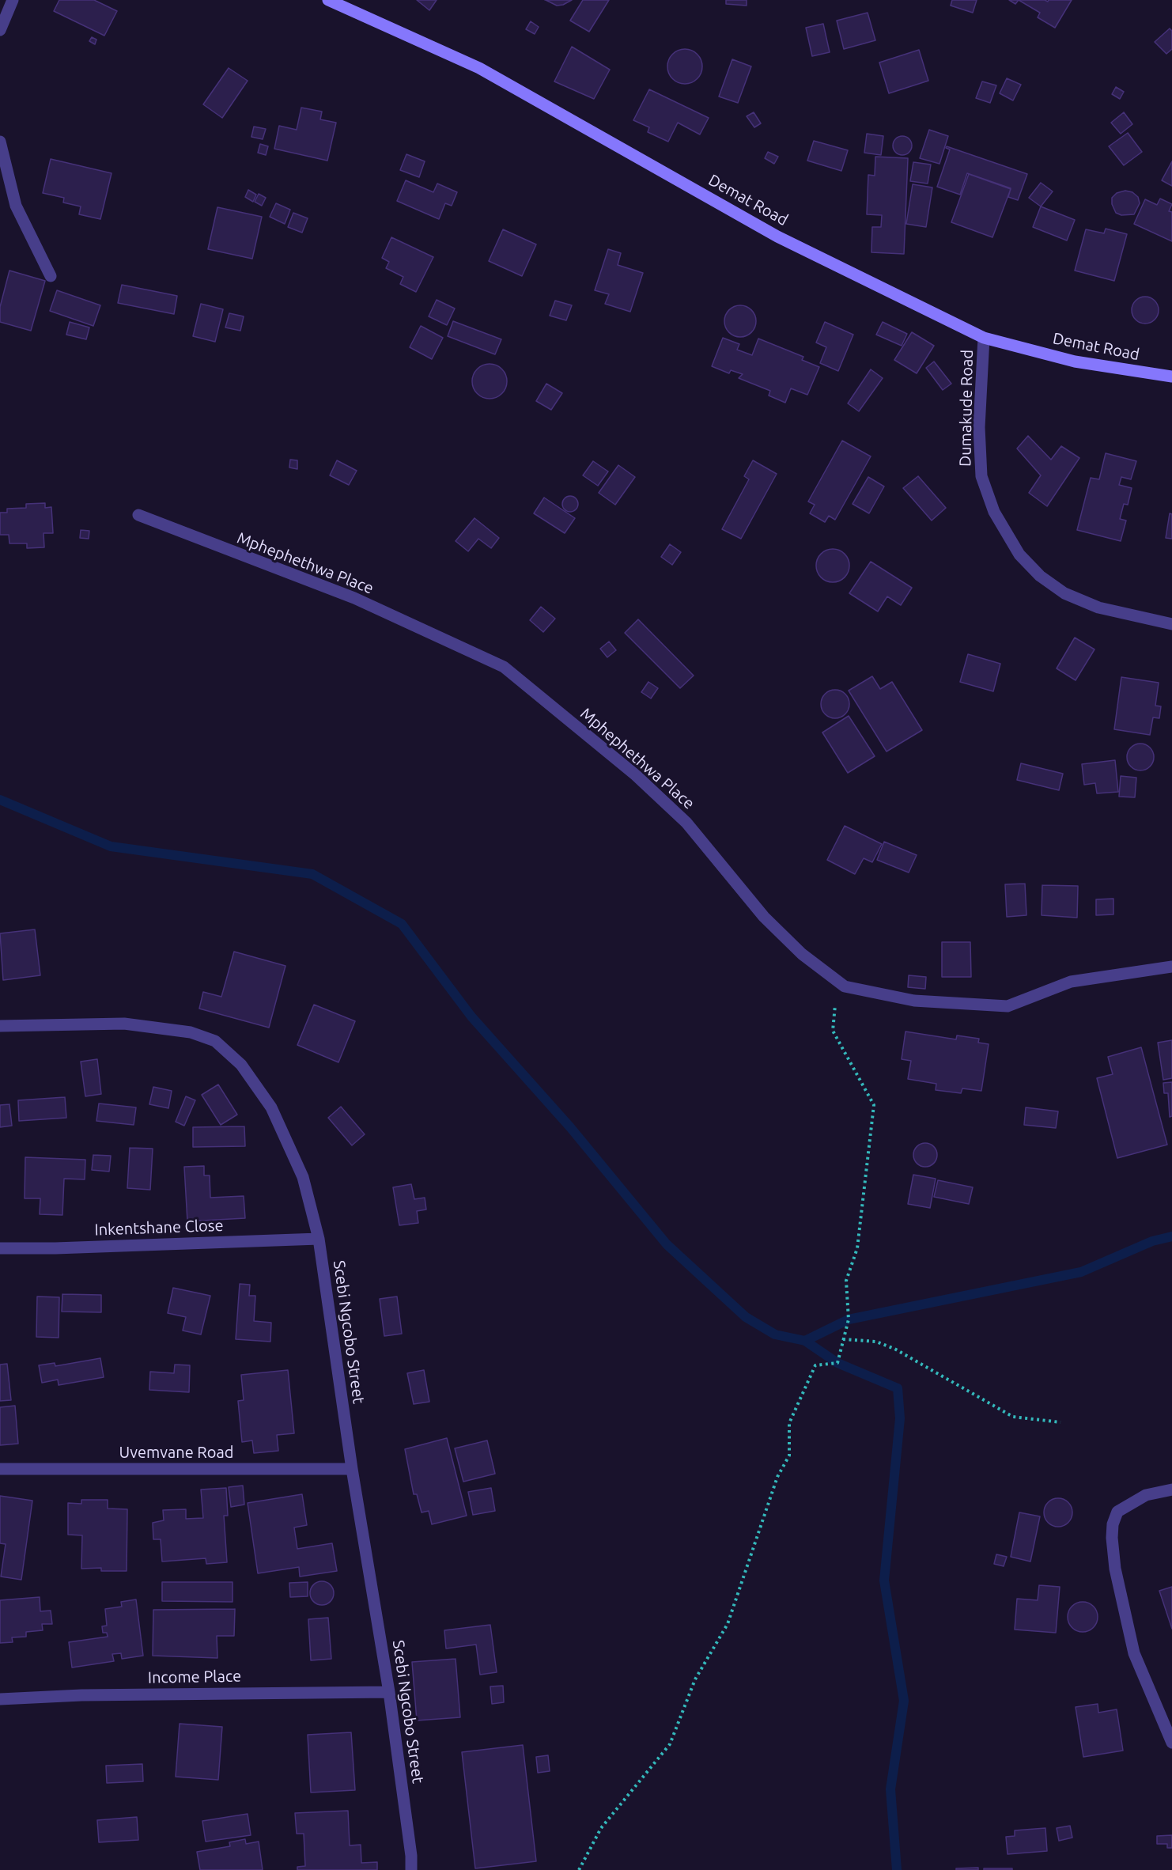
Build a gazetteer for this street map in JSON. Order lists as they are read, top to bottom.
{
  "streets": {
    "street": [
      "Demat Road",
      "Dumakude Road",
      "Mphephethwa Place",
      "Inkentshane Close",
      "Scebi Ngcobo Street",
      "Uvemvane Road",
      "Income Place"
    ]
  },
  "crossings": [
    ["Demat Road", "Dumakude Road"],
    ["Inkentshane Close", "Scebi Ngcobo Street"],
    ["Scebi Ngcobo Street", "Uvemvane Road"],
    ["Scebi Ngcobo Street", "Income Place"]
  ]
}
